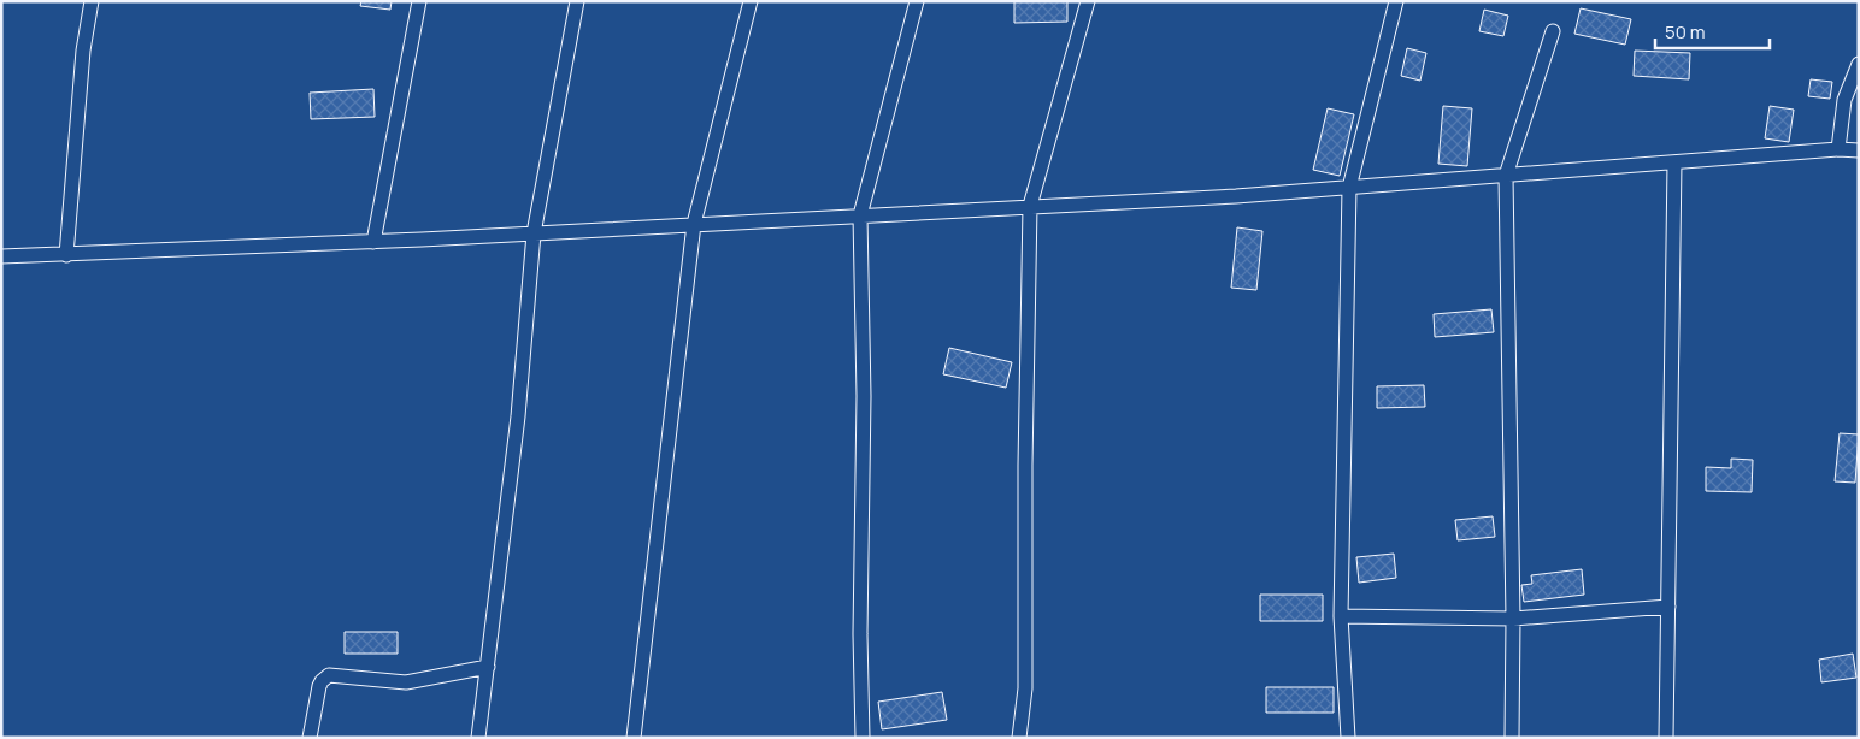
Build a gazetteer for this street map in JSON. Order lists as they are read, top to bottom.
{
  "scale_bar": "50 m"
}
